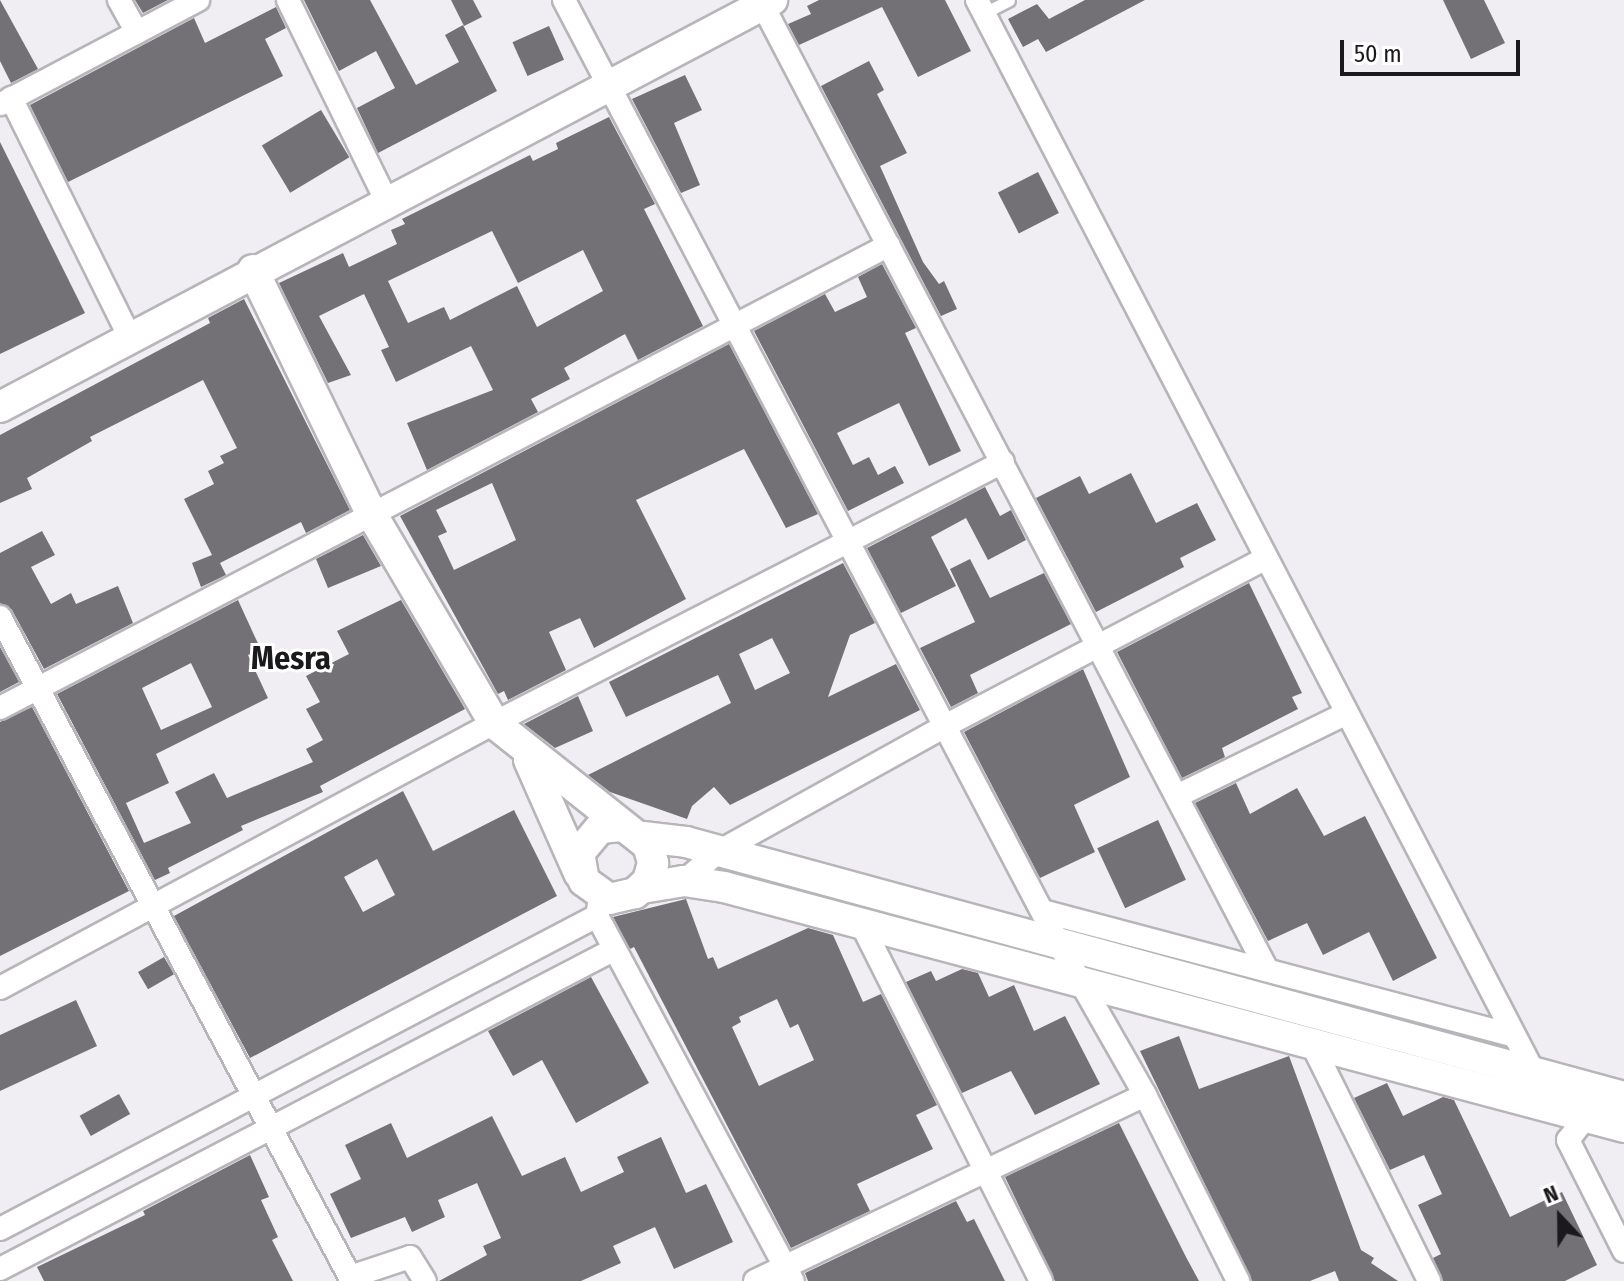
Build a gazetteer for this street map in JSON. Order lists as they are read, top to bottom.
{
  "districts": ["Mesra"],
  "scale_bar": "50 m",
  "north": "top"
}
